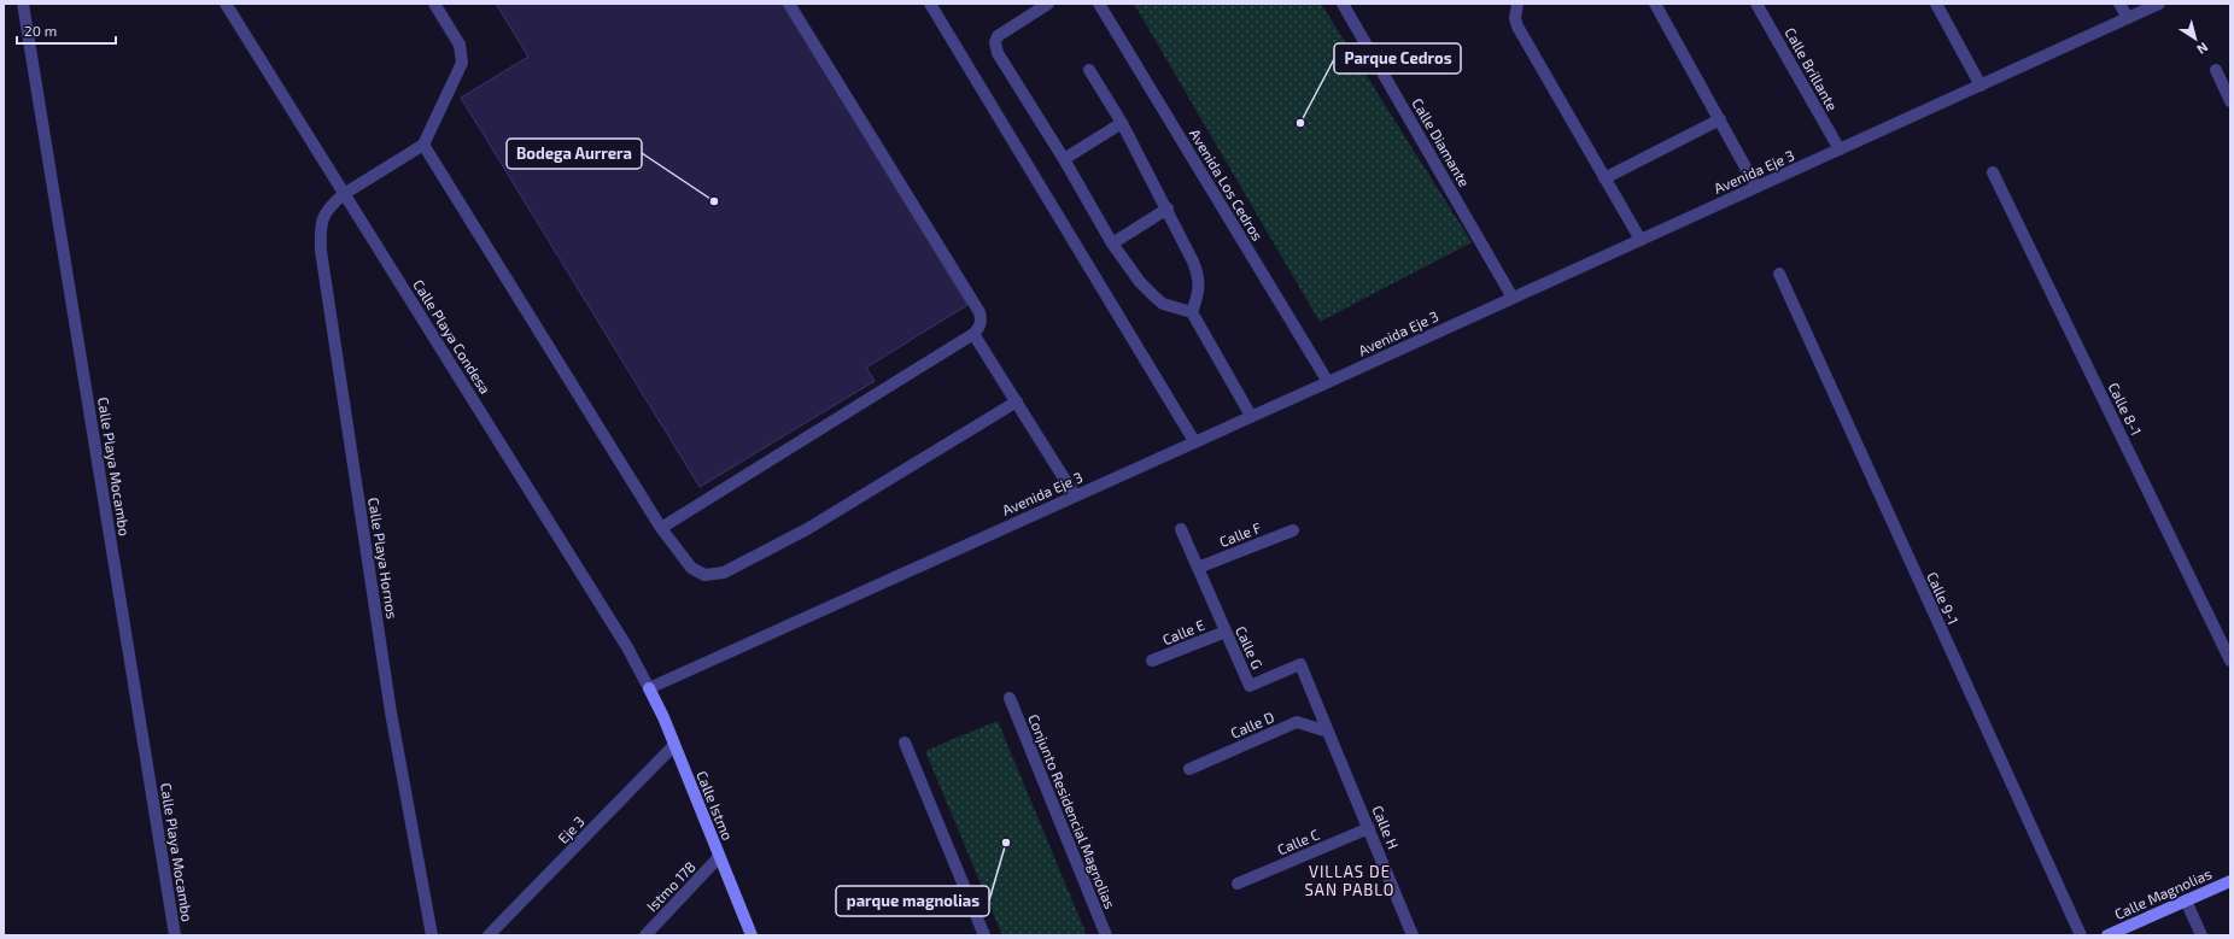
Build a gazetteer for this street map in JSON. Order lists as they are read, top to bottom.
{
  "streets": {
    "main road": ["Calle Istmo", "Calle Magnolias"],
    "street": [
      "Calle Brillante",
      "Calle Diamante",
      "Avenida Eje 3",
      "Avenida Los Cedros",
      "Calle Playa Condesa",
      "Calle 8-1",
      "Calle Playa Mocambo",
      "Calle F",
      "Calle Playa Hornos",
      "Calle 9-1",
      "Calle E",
      "Calle G",
      "Calle D",
      "Conjunto Residencial Magnolias",
      "Calle H",
      "Eje 3",
      "Calle C",
      "Istmo 178"
    ]
  },
  "crossings": [
    ["Calle Brillante", "Avenida Eje 3"],
    ["Calle Diamante", "Avenida Eje 3"],
    ["Avenida Eje 3", "Avenida Los Cedros"],
    ["Avenida Eje 3", "Calle Playa Condesa"],
    ["Avenida Eje 3", "Calle Istmo"],
    ["Calle Playa Condesa", "Calle Playa Hornos"],
    ["Calle Playa Condesa", "Calle Istmo"],
    ["Calle F", "Calle G"],
    ["Calle E", "Calle G"],
    ["Calle G", "Calle D"],
    ["Calle G", "Calle H"],
    ["Calle D", "Calle H"],
    ["Calle Istmo", "Eje 3"],
    ["Calle Istmo", "Istmo 178"],
    ["Calle H", "Calle C"]
  ],
  "districts": ["VILLAS DE SAN PABLO"],
  "places": ["Parque Cedros", "Bodega Aurrera", "parque magnolias"],
  "scale_bar": "20 m",
  "north": "bottom right"
}
